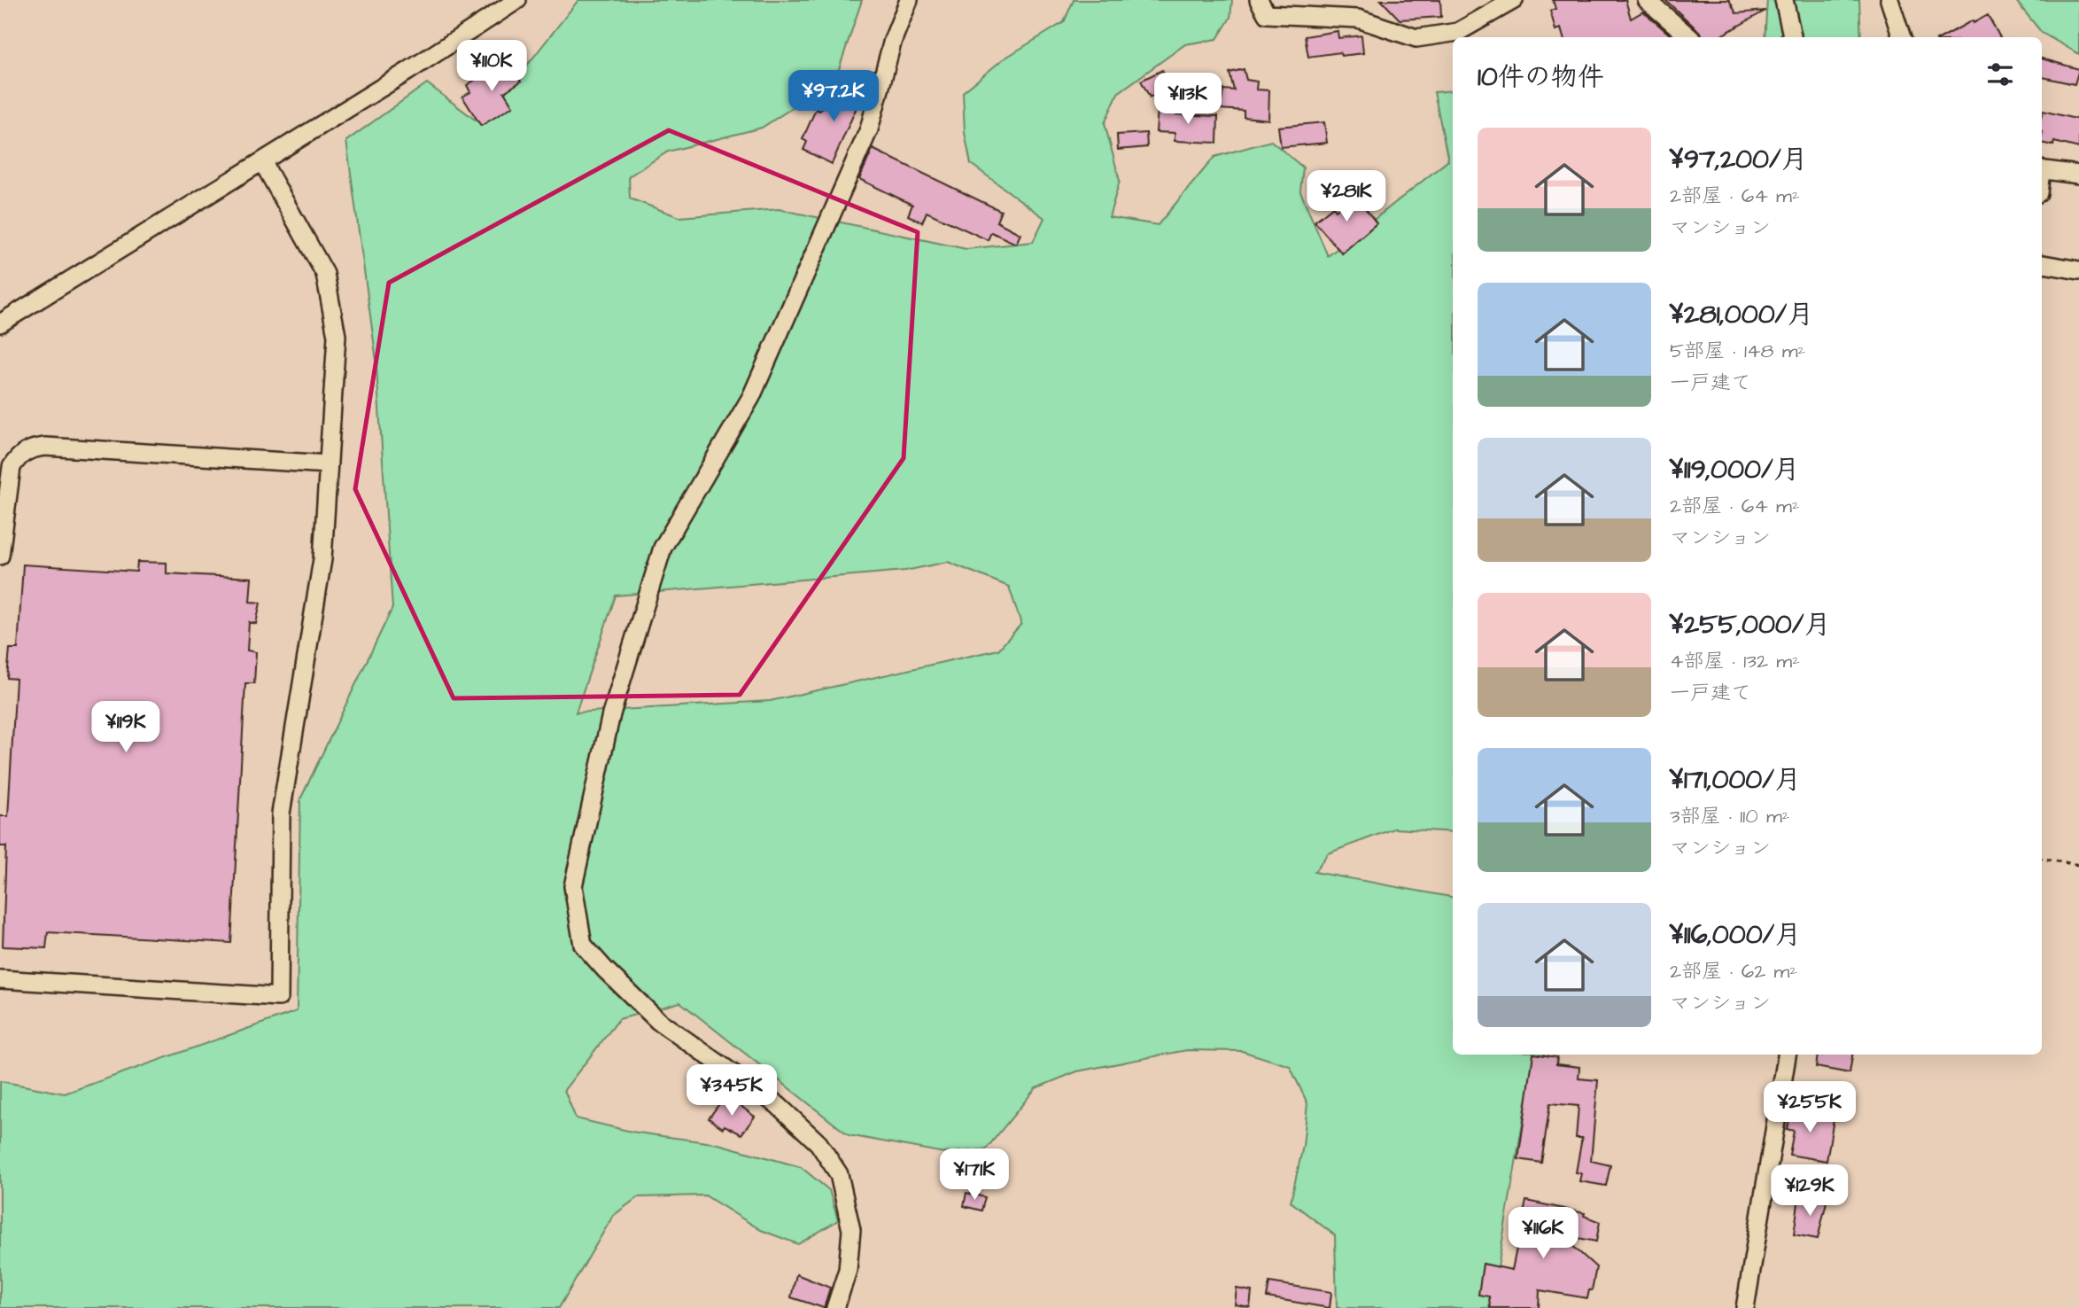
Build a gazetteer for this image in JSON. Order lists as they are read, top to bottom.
{
  "page": {
    "heading": "10件の物件",
    "price": [
      "¥110K",
      "¥97.2K",
      "¥113K",
      "¥281K",
      "¥119K",
      "¥345K",
      "¥255K",
      "¥171K",
      "¥129K",
      "¥116K"
    ],
    "list": [
      {
        "name": "¥97,200/月",
        "note": "2部屋 · 64 m² · マンション"
      },
      {
        "name": "¥281,000/月",
        "note": "5部屋 · 148 m² · 一戸建て"
      },
      {
        "name": "¥119,000/月",
        "note": "2部屋 · 64 m² · マンション"
      },
      {
        "name": "¥255,000/月",
        "note": "4部屋 · 132 m² · 一戸建て"
      },
      {
        "name": "¥171,000/月",
        "note": "3部屋 · 110 m² · マンション"
      },
      {
        "name": "¥116,000/月",
        "note": "2部屋 · 62 m² · マンション"
      }
    ]
  }
}
